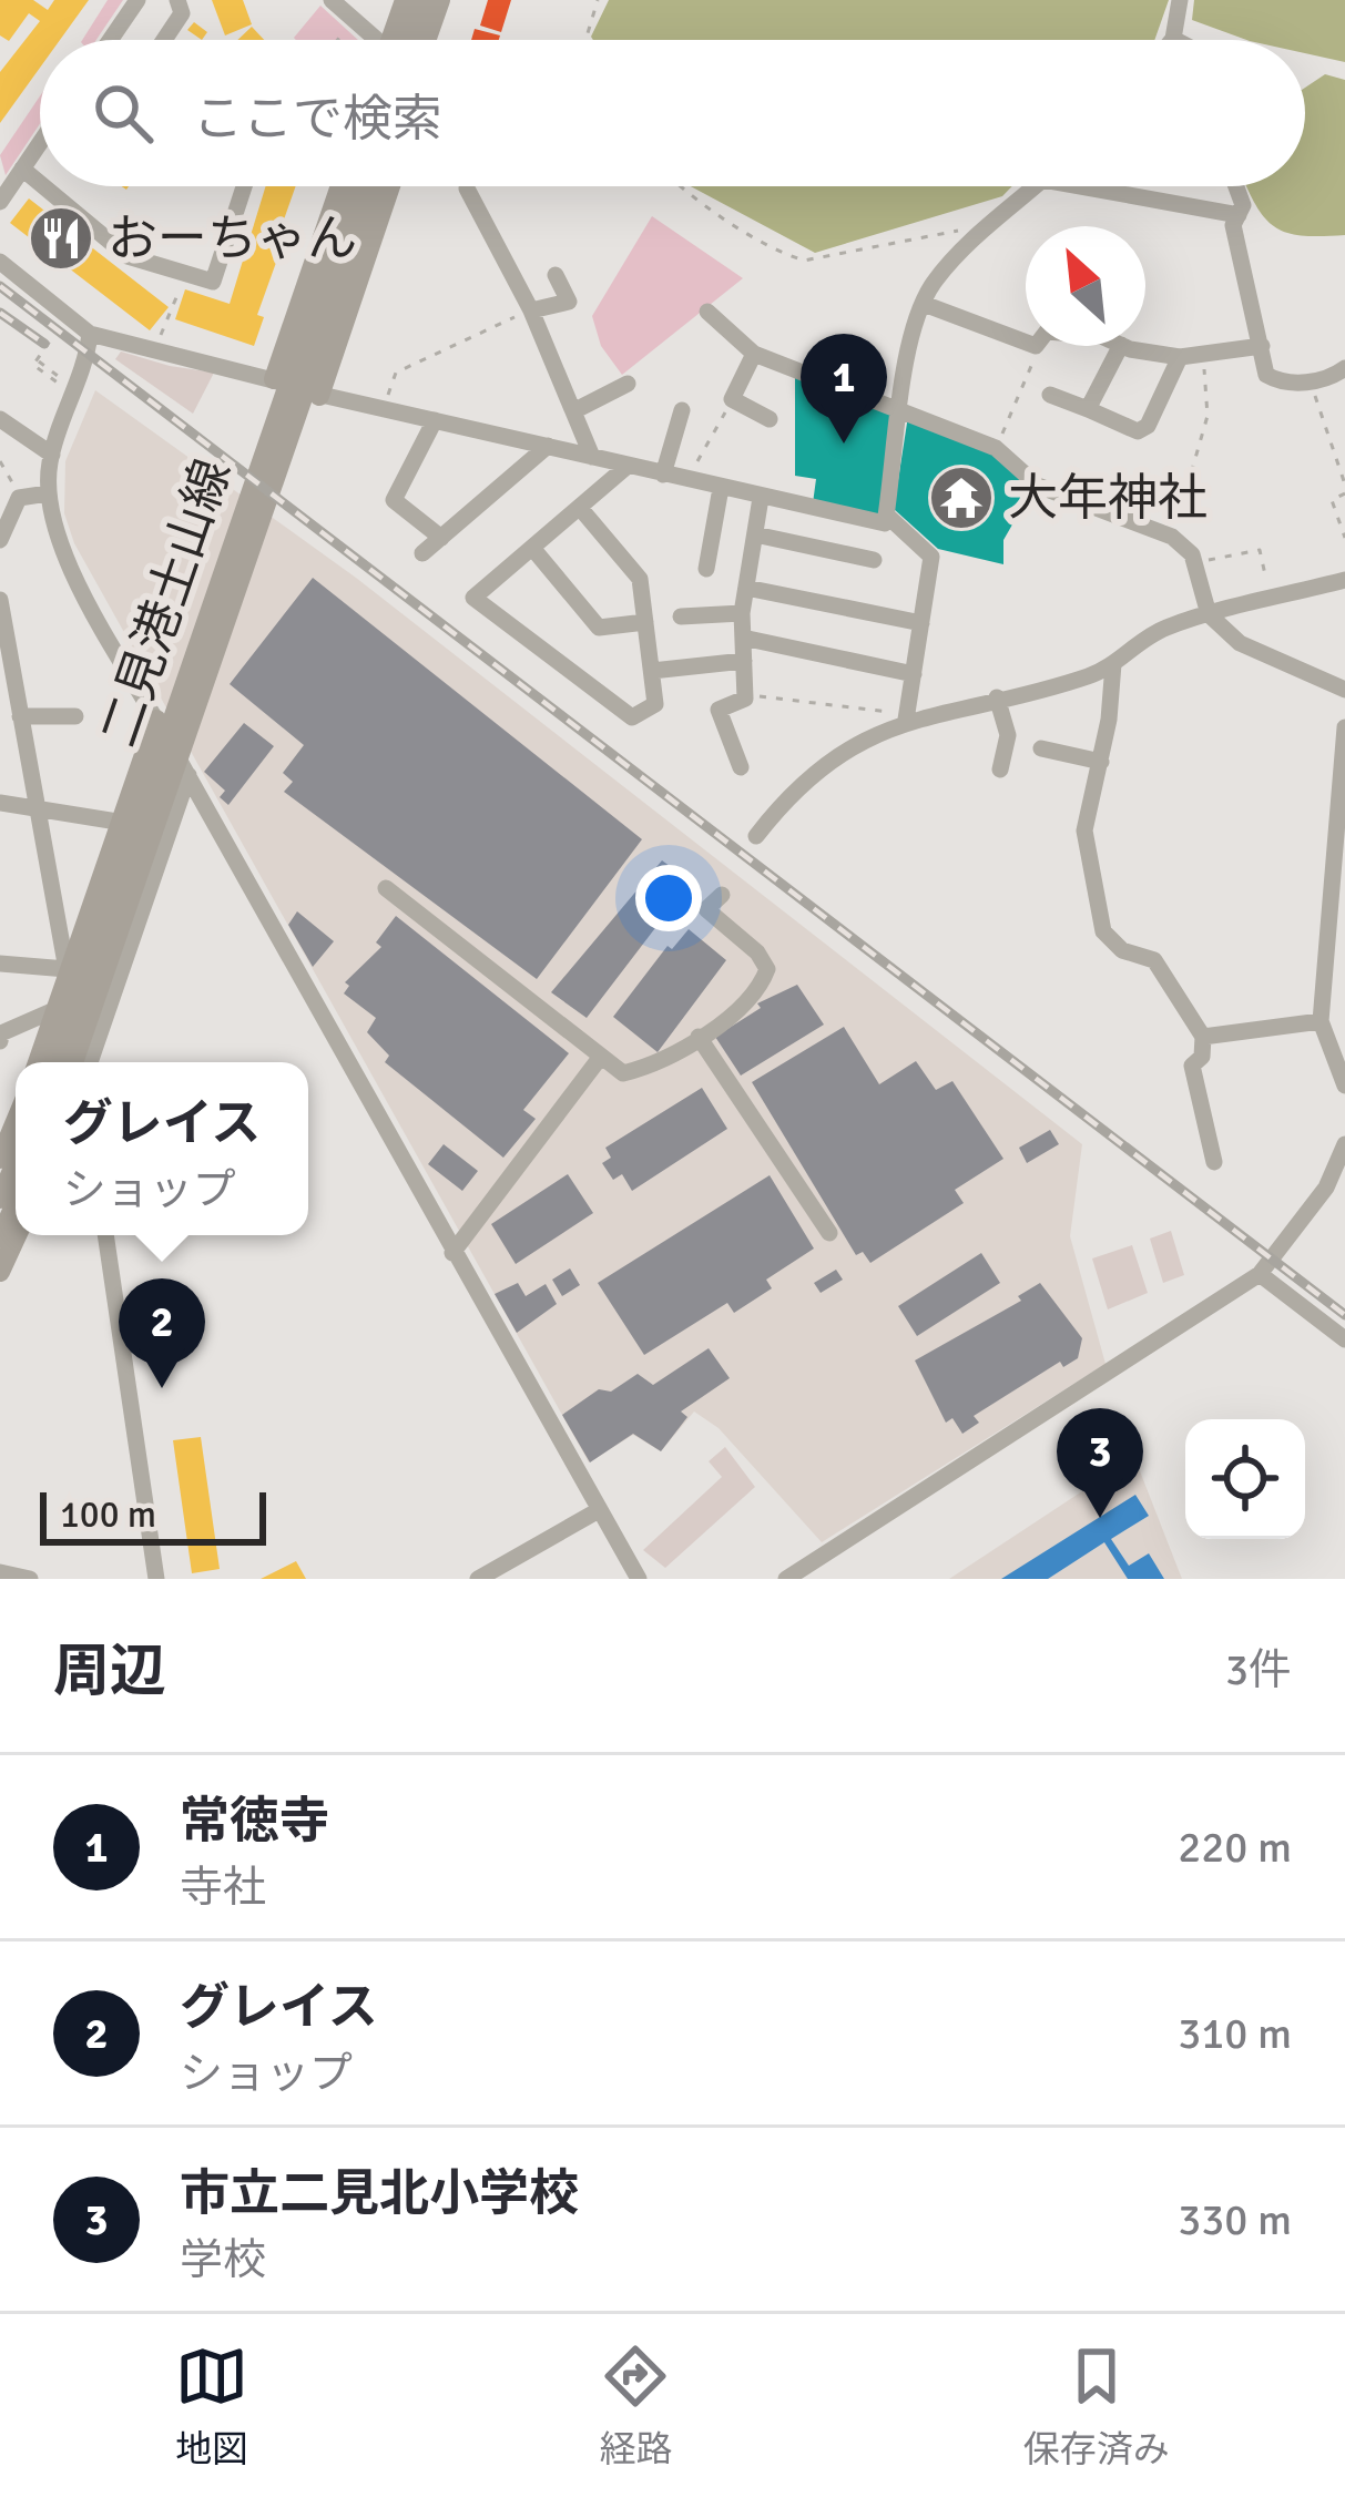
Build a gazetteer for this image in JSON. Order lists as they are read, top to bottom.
{
  "streets": {
    "main road": ["二見港土山線"]
  },
  "places": {
    "restaurant": ["おーちゃん"],
    "temple": ["大年神社"]
  },
  "scale_bar": "100 m",
  "north": "top left",
  "page": {
    "search": "ここで検索",
    "pins": ["1", "2", "3"],
    "popup": ["グレイス", "ショップ"],
    "scale": "100 m",
    "heading": ["周辺", "3件"],
    "list": [
      {
        "mark": "1",
        "name": "常徳寺",
        "note": "寺社",
        "value": "220 m"
      },
      {
        "mark": "2",
        "name": "グレイス",
        "note": "ショップ",
        "value": "310 m"
      },
      {
        "mark": "3",
        "name": "市立二見北小学校",
        "note": "学校",
        "value": "330 m"
      }
    ],
    "nav": ["地図", "経路", "保存済み"]
  }
}
